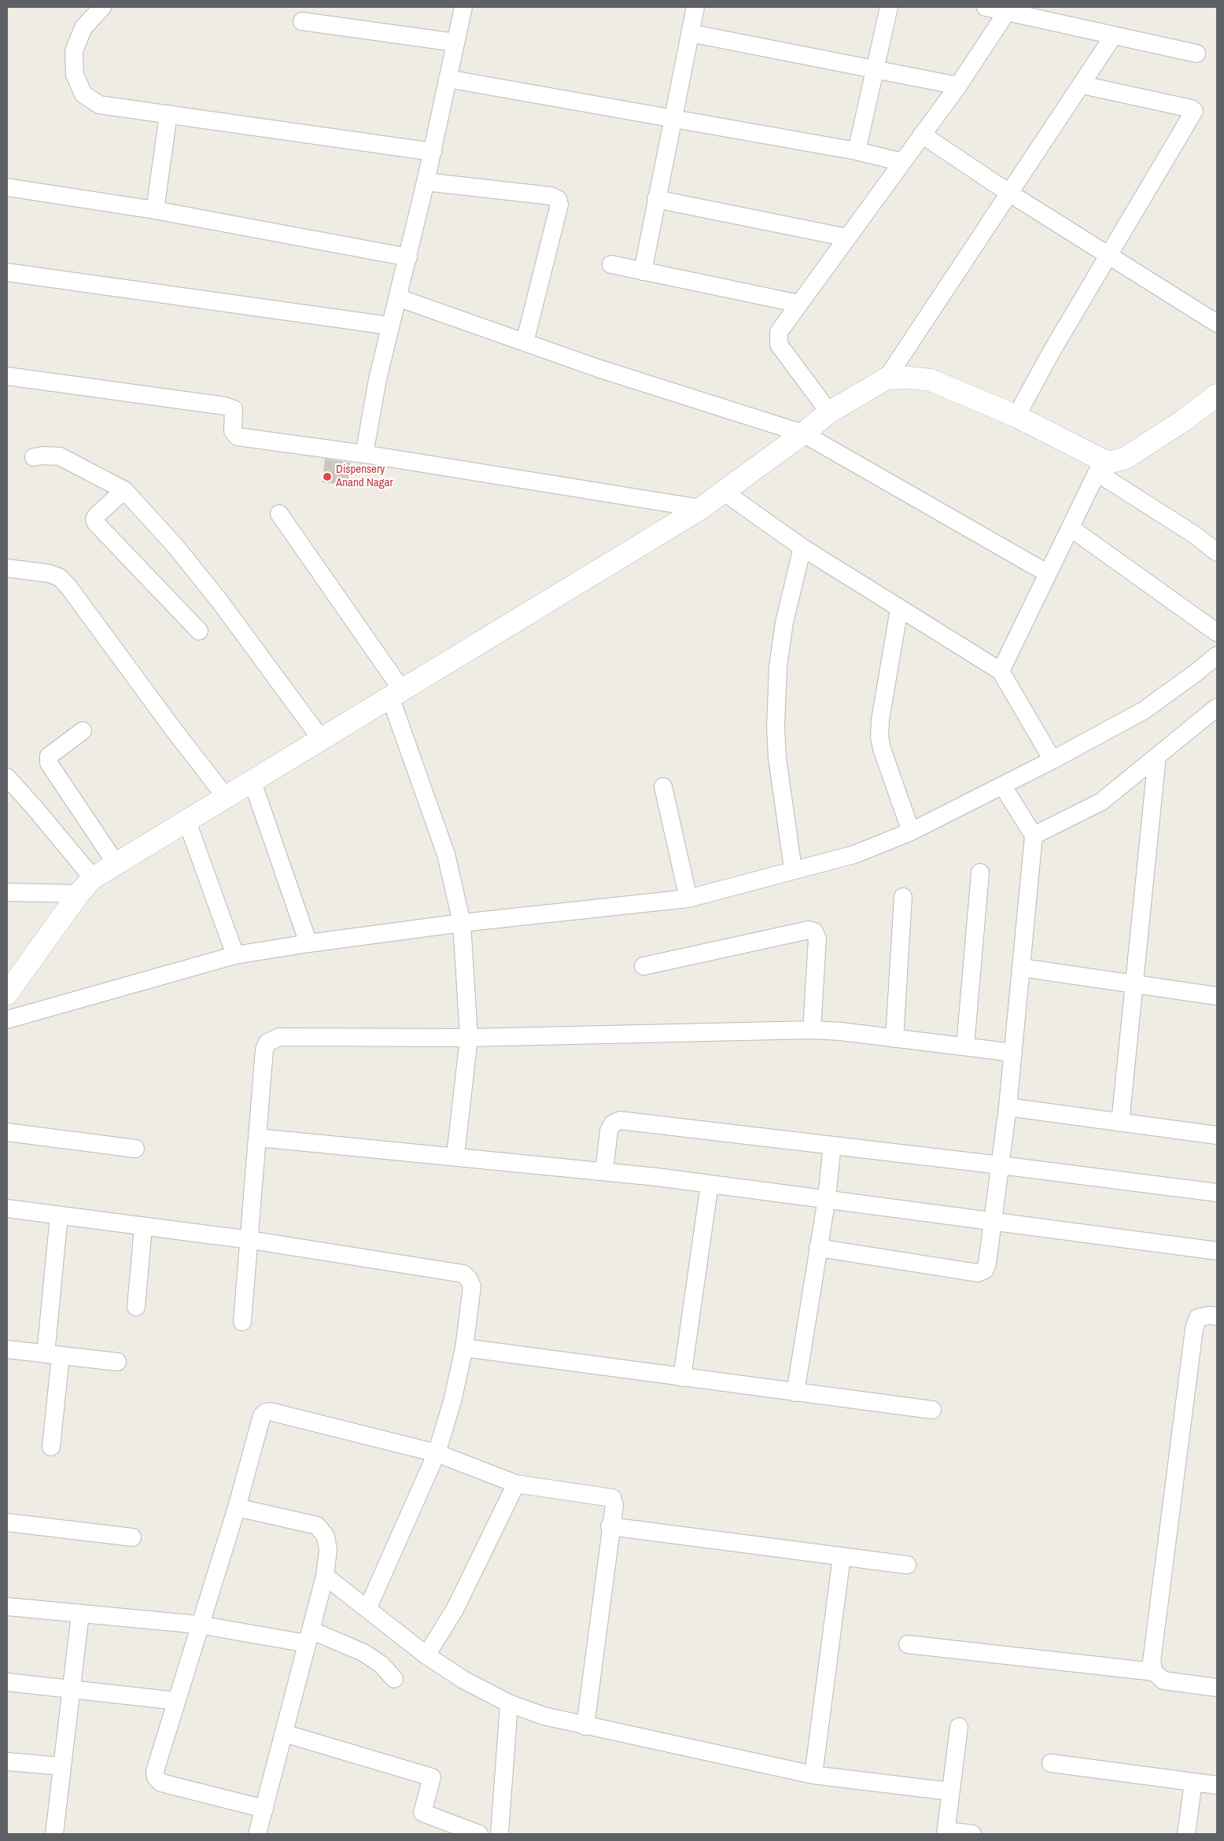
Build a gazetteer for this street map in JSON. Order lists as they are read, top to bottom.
{
  "places": ["Dispensery Anand Nagar"]
}
